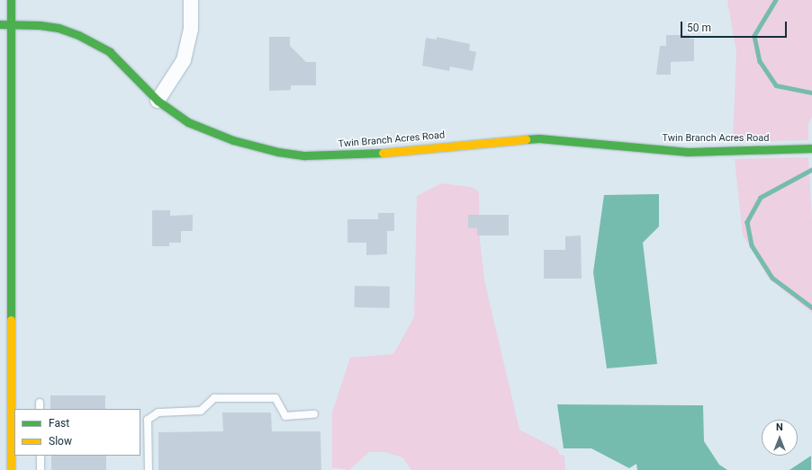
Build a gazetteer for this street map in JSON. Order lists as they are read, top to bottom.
{
  "streets": {
    "street": ["Twin Branch Acres Road"]
  },
  "legend": ["Fast", "Slow"],
  "scale_bar": "50 m",
  "north": "top"
}
